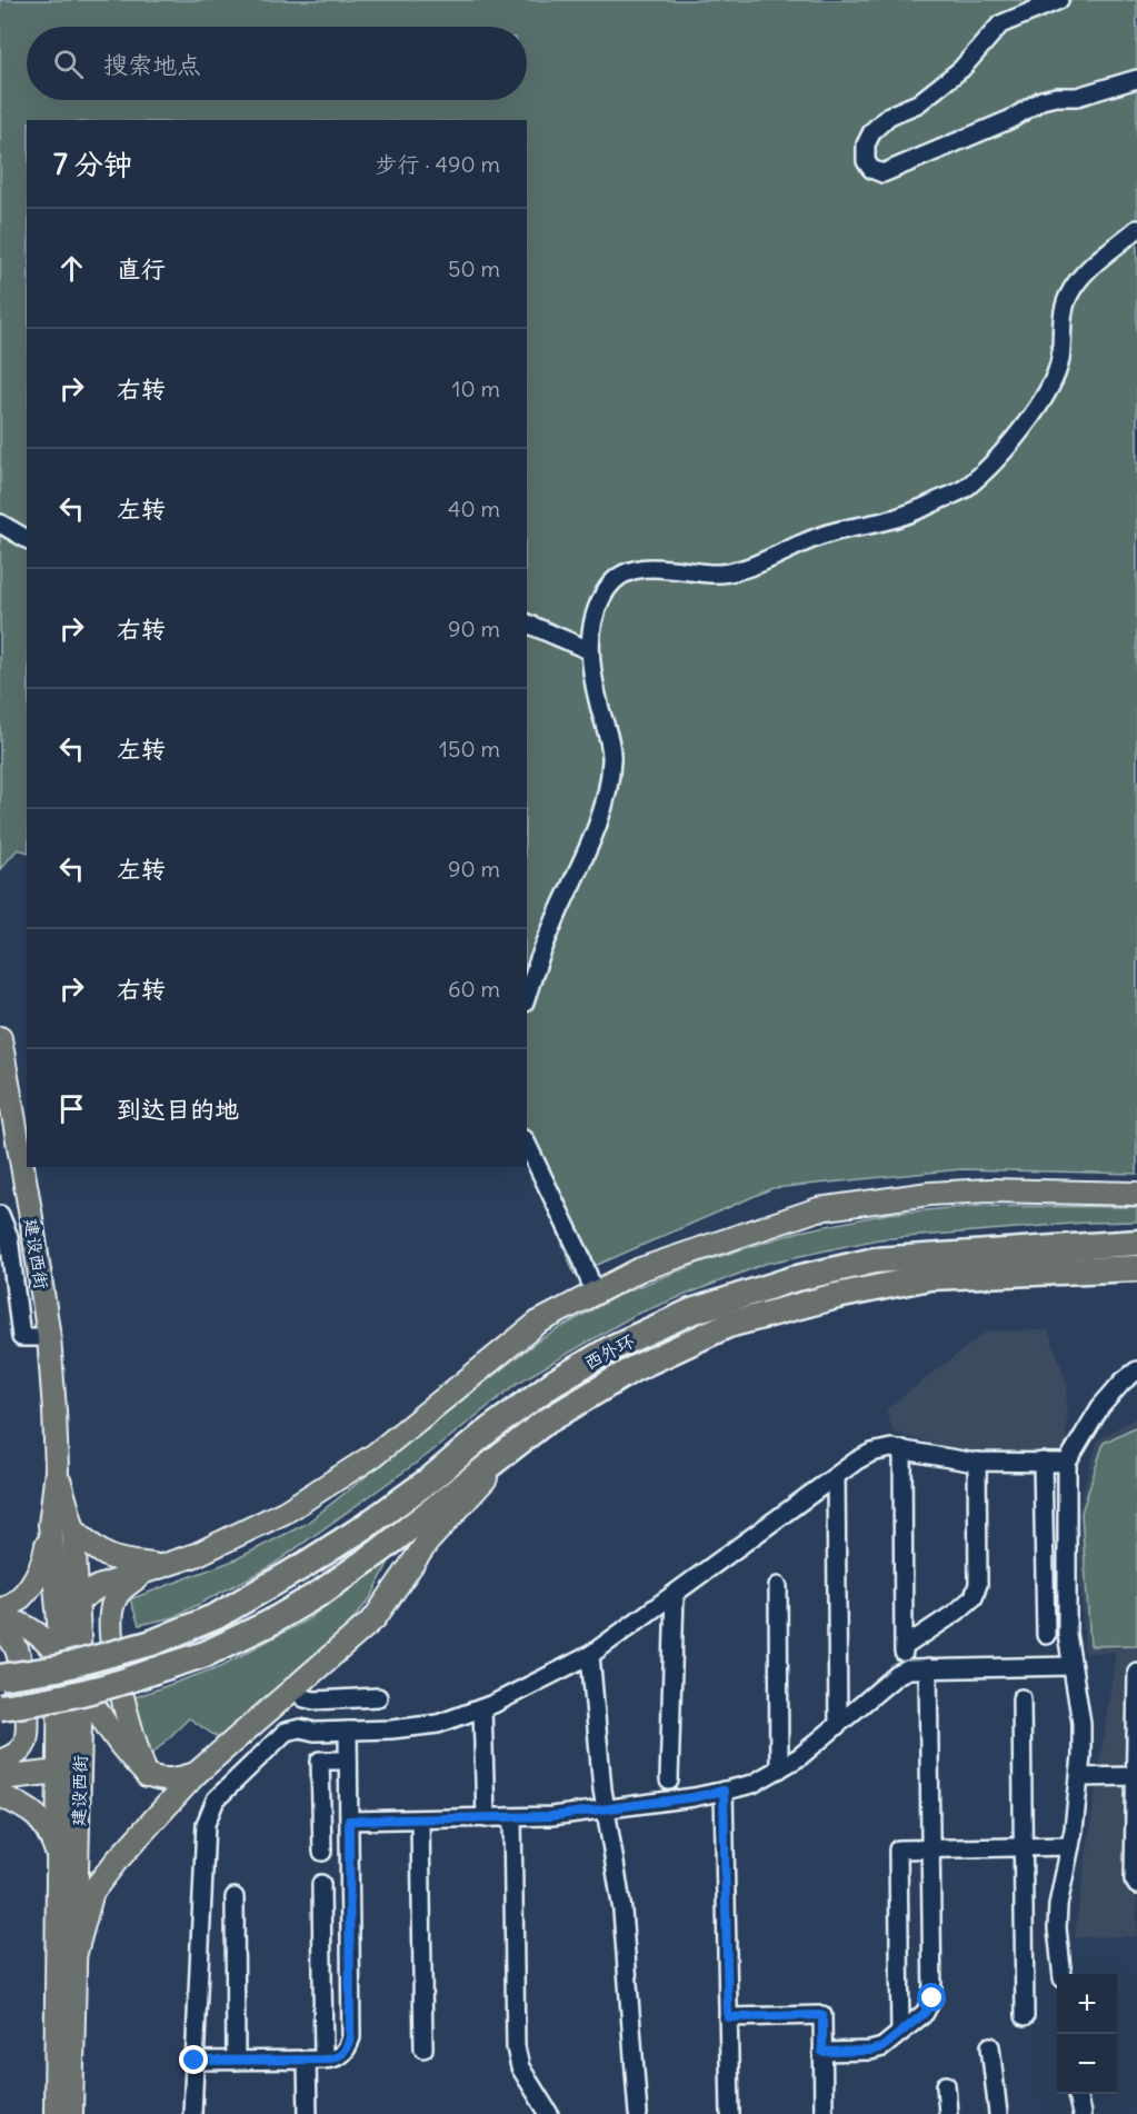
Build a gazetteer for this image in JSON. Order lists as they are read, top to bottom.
{
  "streets": {
    "highway": ["西外环"],
    "main road": ["建设西街"]
  },
  "page": {
    "search": "搜索地点",
    "heading": ["7 分钟", "步行 · 490 m"],
    "list": [
      ["直行", "50 m"],
      ["右转", "10 m"],
      ["左转", "40 m"],
      ["右转", "90 m"],
      ["左转", "150 m"],
      ["左转", "90 m"],
      ["右转", "60 m"],
      "到达目的地"
    ],
    "map_buttons": ["+", "−"]
  }
}
